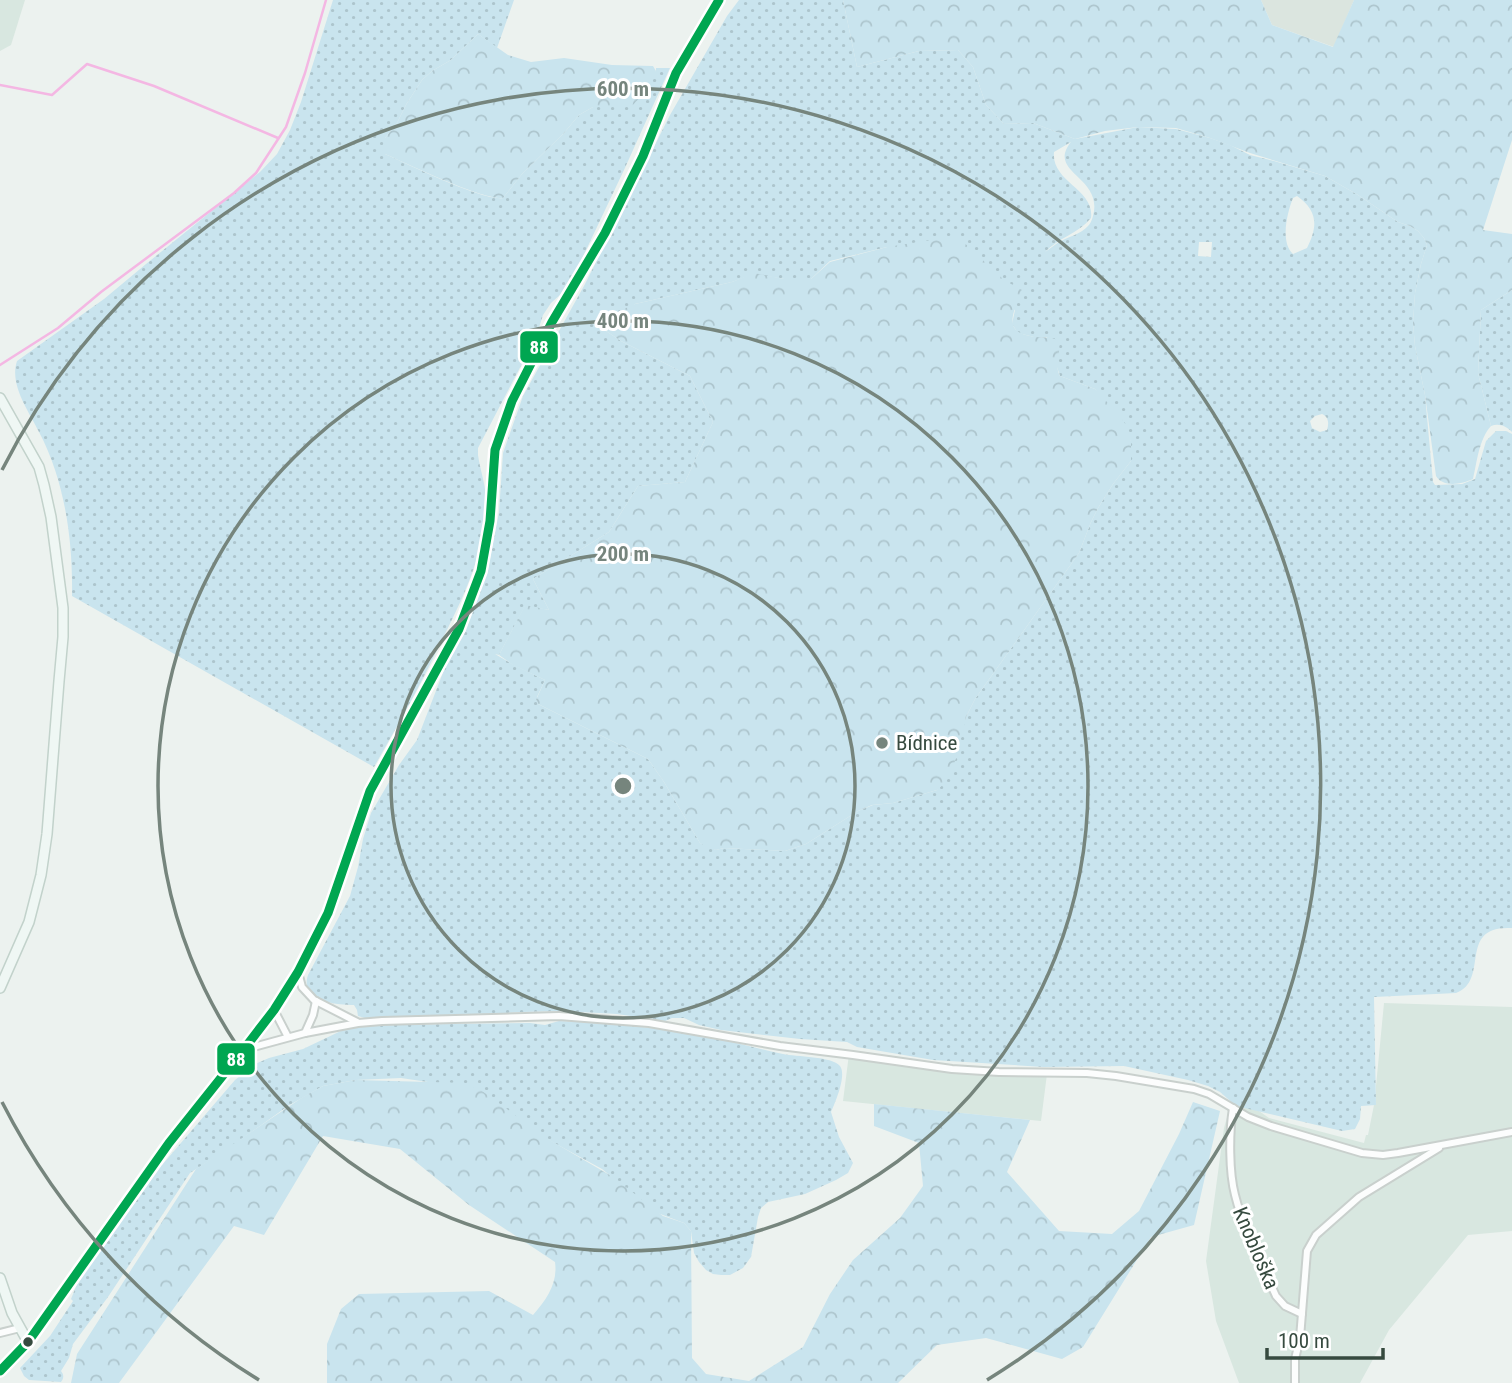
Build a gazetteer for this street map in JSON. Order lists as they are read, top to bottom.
{
  "streets": {
    "street": ["Knobloška"]
  },
  "places": ["Bídnice"],
  "lines": ["transit line 88"],
  "scale_bar": "100 m",
  "rings": ["600 m", "400 m", "200 m"]
}
